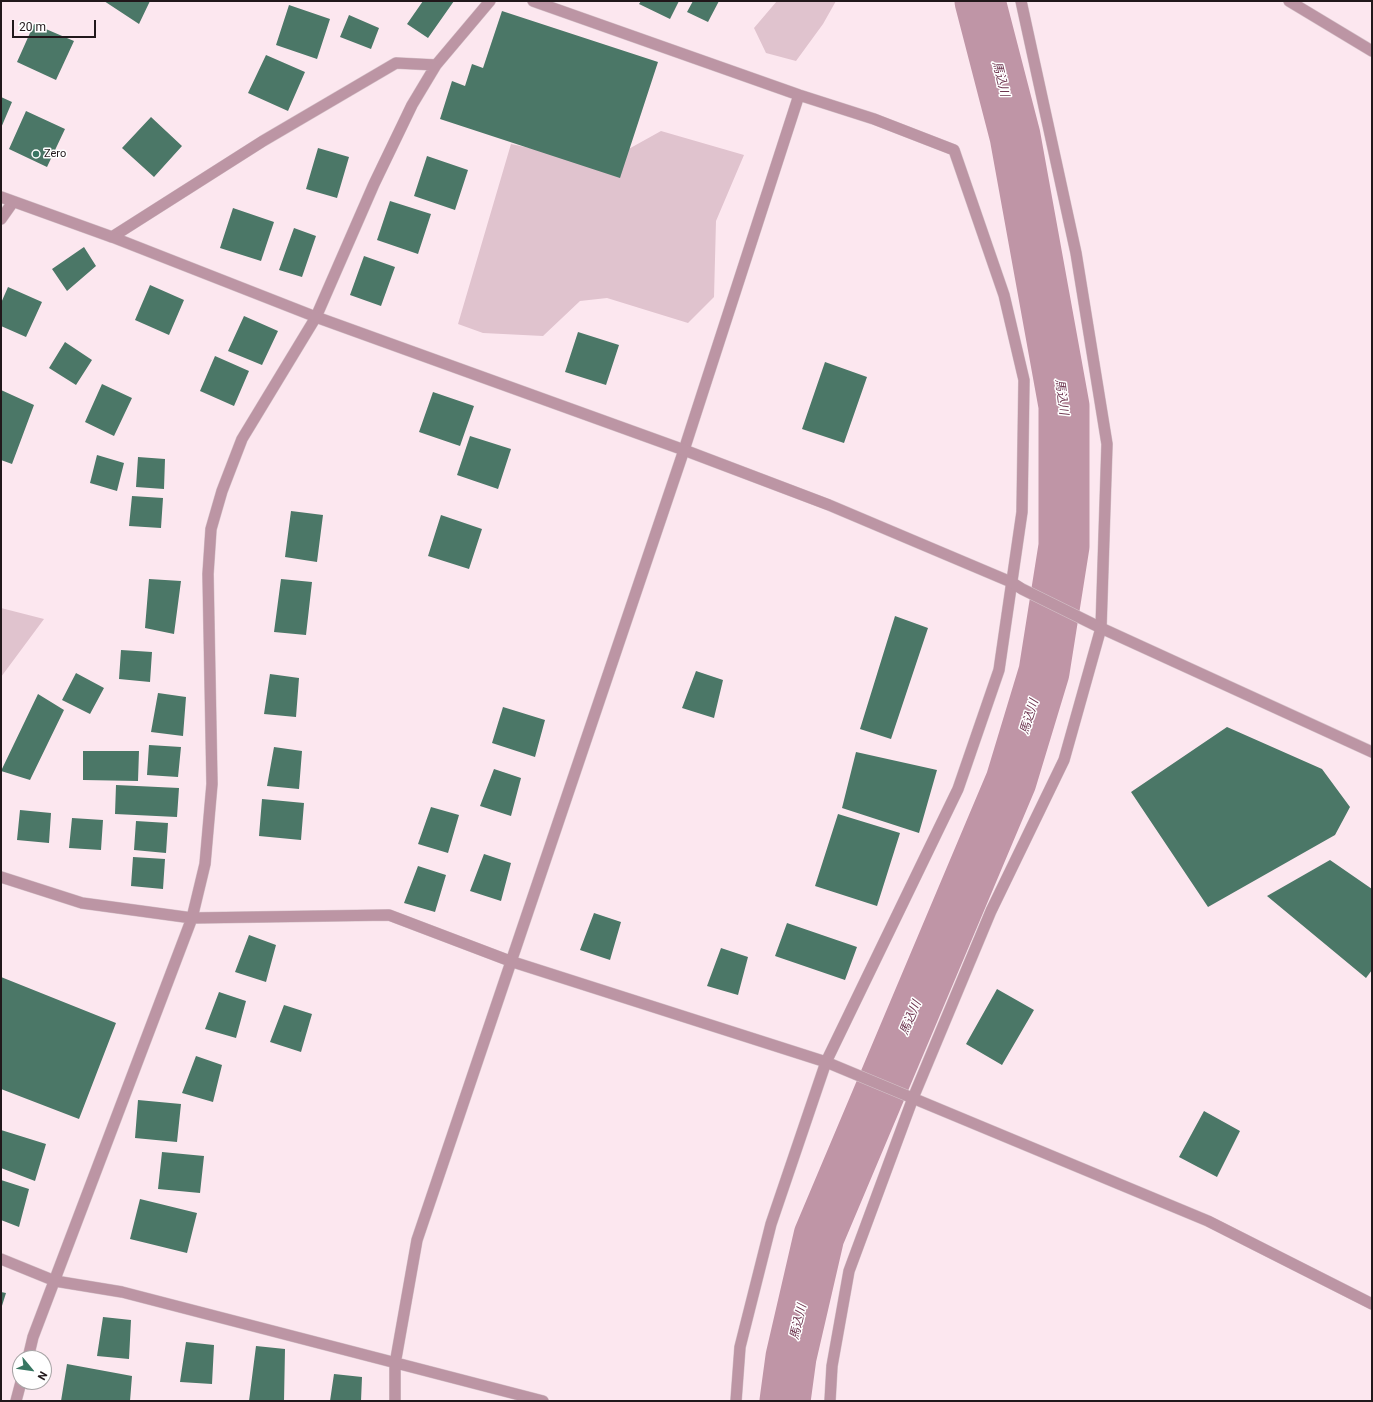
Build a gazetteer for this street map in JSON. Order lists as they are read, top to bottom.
{
  "water": ["馬込川"],
  "places": ["Zero"],
  "scale_bar": "20 m",
  "north": "bottom right"
}
